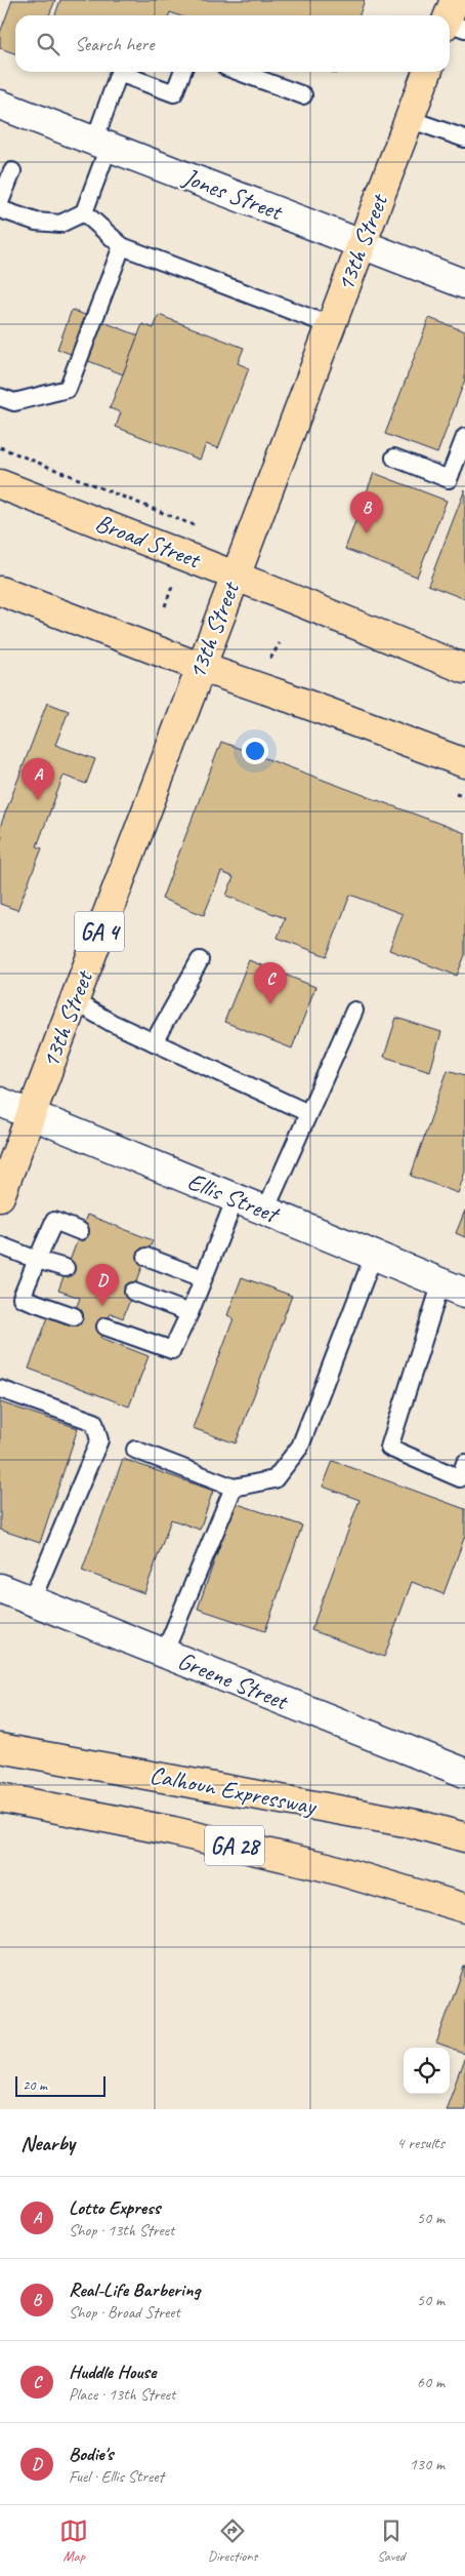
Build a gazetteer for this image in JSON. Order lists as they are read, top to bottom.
{
  "streets": {
    "main road": [
      "Jones Street",
      "13th Street",
      "Broad Street",
      "GA 4",
      "Ellis Street",
      "Greene Street",
      "Calhoun Expressway",
      "GA 28"
    ]
  },
  "crossings": [
    ["Jones Street", "13th Street"],
    ["13th Street", "Broad Street"],
    ["13th Street", "Ellis Street"]
  ],
  "scale_bar": "20 m",
  "page": {
    "search": "Search here",
    "pins": [
      "B",
      "A",
      "C",
      "D"
    ],
    "scale": "20 m",
    "heading": ["Nearby", "4 results"],
    "list": [
      {
        "mark": "A",
        "name": "Lotto Express",
        "note": "Shop · 13th Street",
        "value": "50 m"
      },
      {
        "mark": "B",
        "name": "Real-Life Barbering",
        "note": "Shop · Broad Street",
        "value": "50 m"
      },
      {
        "mark": "C",
        "name": "Huddle House",
        "note": "Place · 13th Street",
        "value": "60 m"
      },
      {
        "mark": "D",
        "name": "Bodie's",
        "note": "Fuel · Ellis Street",
        "value": "130 m"
      }
    ],
    "nav": ["Map", "Directions", "Saved"]
  }
}
